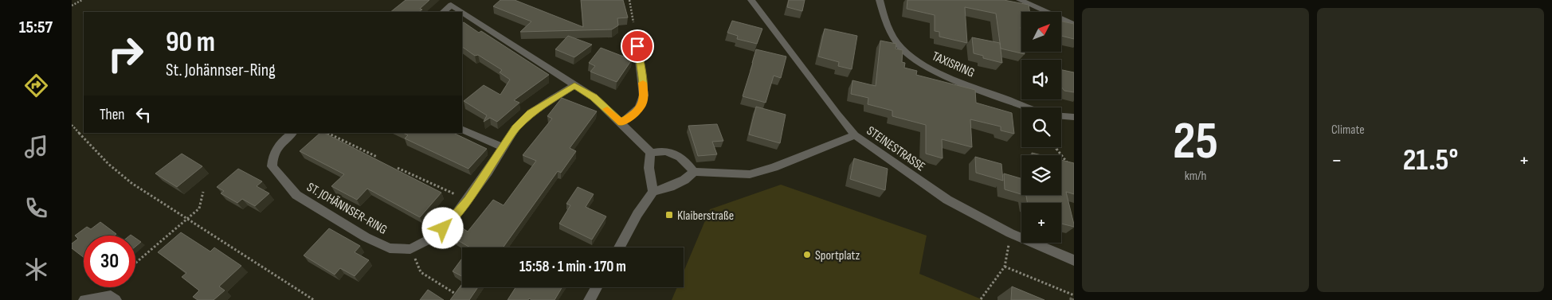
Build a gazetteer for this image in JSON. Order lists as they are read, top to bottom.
{
  "streets": {
    "street": ["TAXISRING", "STEINESTRASSE", "ST. JOHÄNNSER-RING"]
  },
  "places": {
    "transit": ["Klaiberstraße"],
    "other": ["Sportplatz"]
  },
  "north": "top right",
  "page": {
    "tabs": "15:57",
    "tile": [
      ["25", "km/h"],
      "Climate"
    ],
    "map_buttons": "+",
    "turn": ["90 m", "St. Johännser-Ring"],
    "then": "Then",
    "heat": ["−", "21.5°", "+"],
    "limit": "30",
    "trip": "15:58 · 1 min · 170 m"
  }
}
